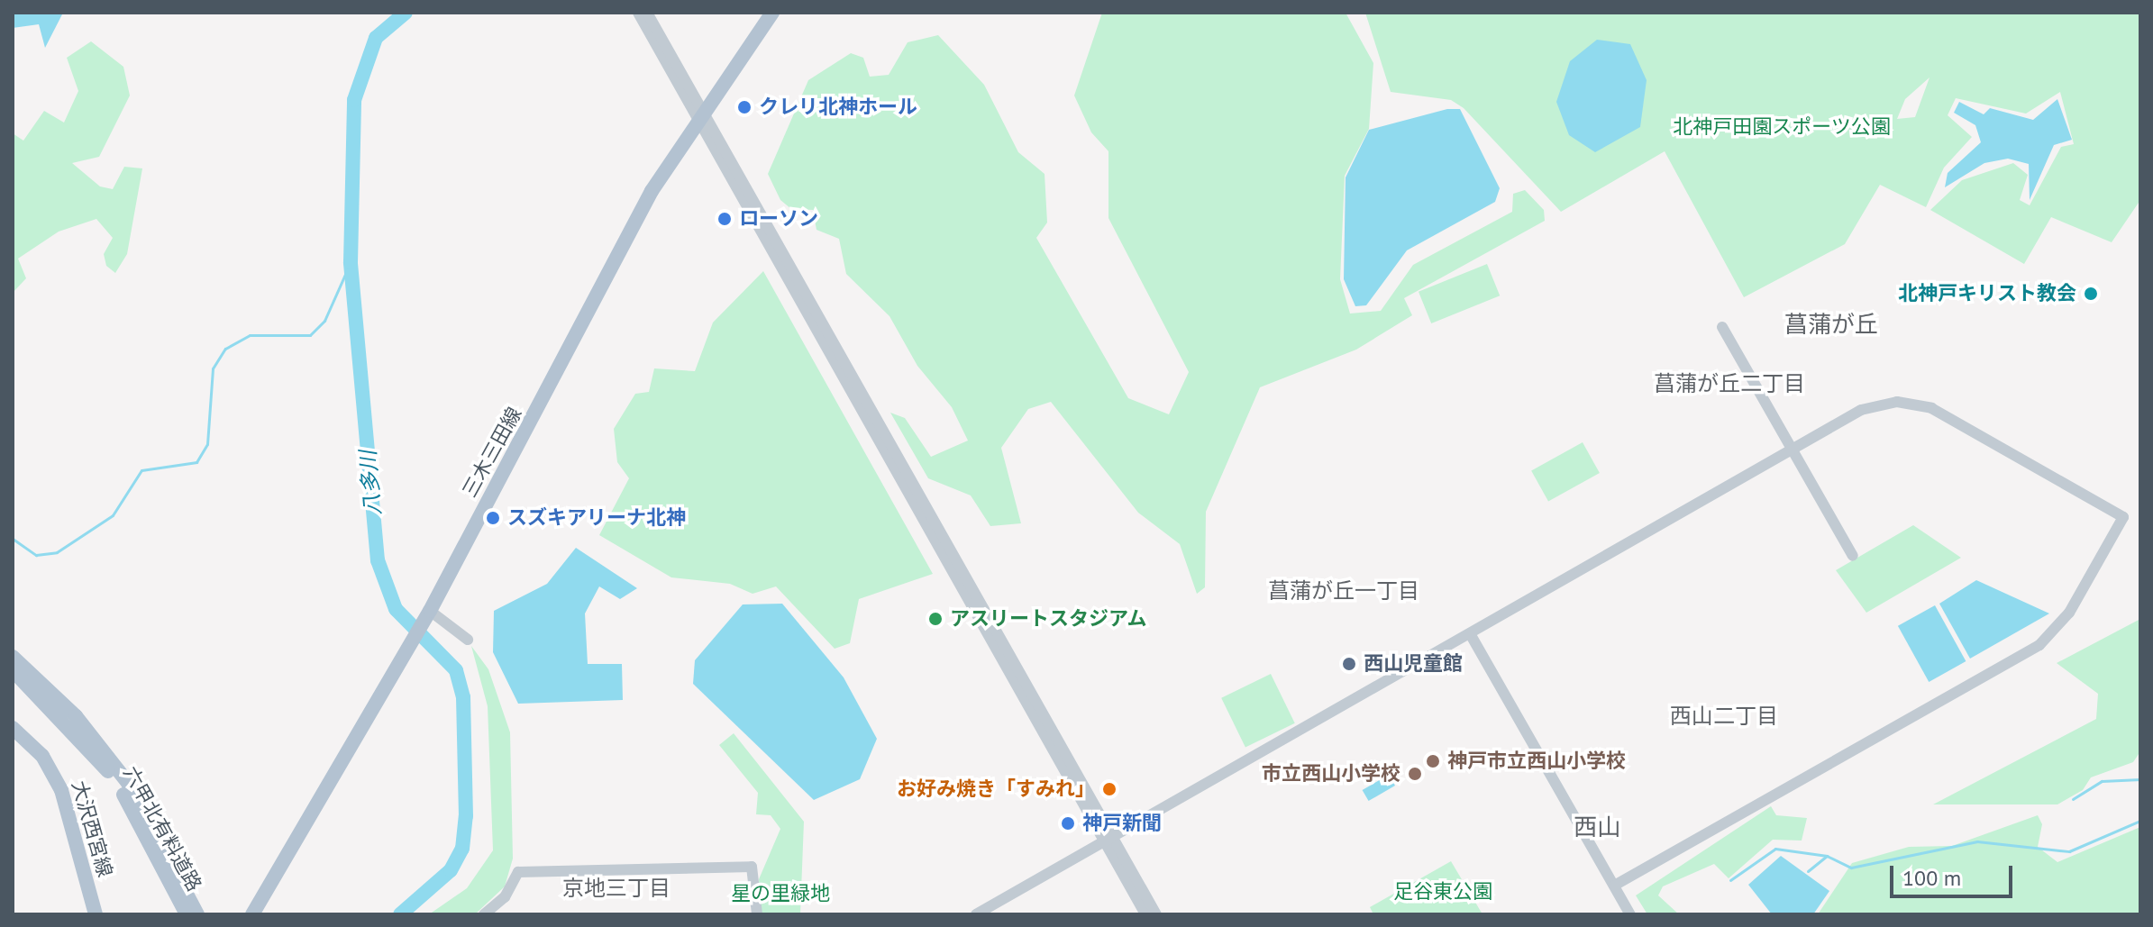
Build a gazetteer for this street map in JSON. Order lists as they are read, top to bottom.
{
  "streets": {
    "main road": ["三木三田線", "大沢西宮線", "六甲北有料道路"]
  },
  "districts": [
    "菖蒲が丘",
    "菖蒲が丘二丁目",
    "菖蒲が丘一丁目",
    "西山二丁目",
    "西山",
    "京地三丁目"
  ],
  "water": ["八多川"],
  "parks": ["北神戸田園スポーツ公園", "足谷東公園", "星の里緑地"],
  "places": [
    "クレリ北神ホール",
    "ローソン",
    "北神戸キリスト教会",
    "スズキアリーナ北神",
    "アスリートスタジアム",
    "西山児童館",
    "神戸市立西山小学校",
    "市立西山小学校",
    "お好み焼き「すみれ」",
    "神戸新聞"
  ],
  "scale_bar": "100 m"
}
